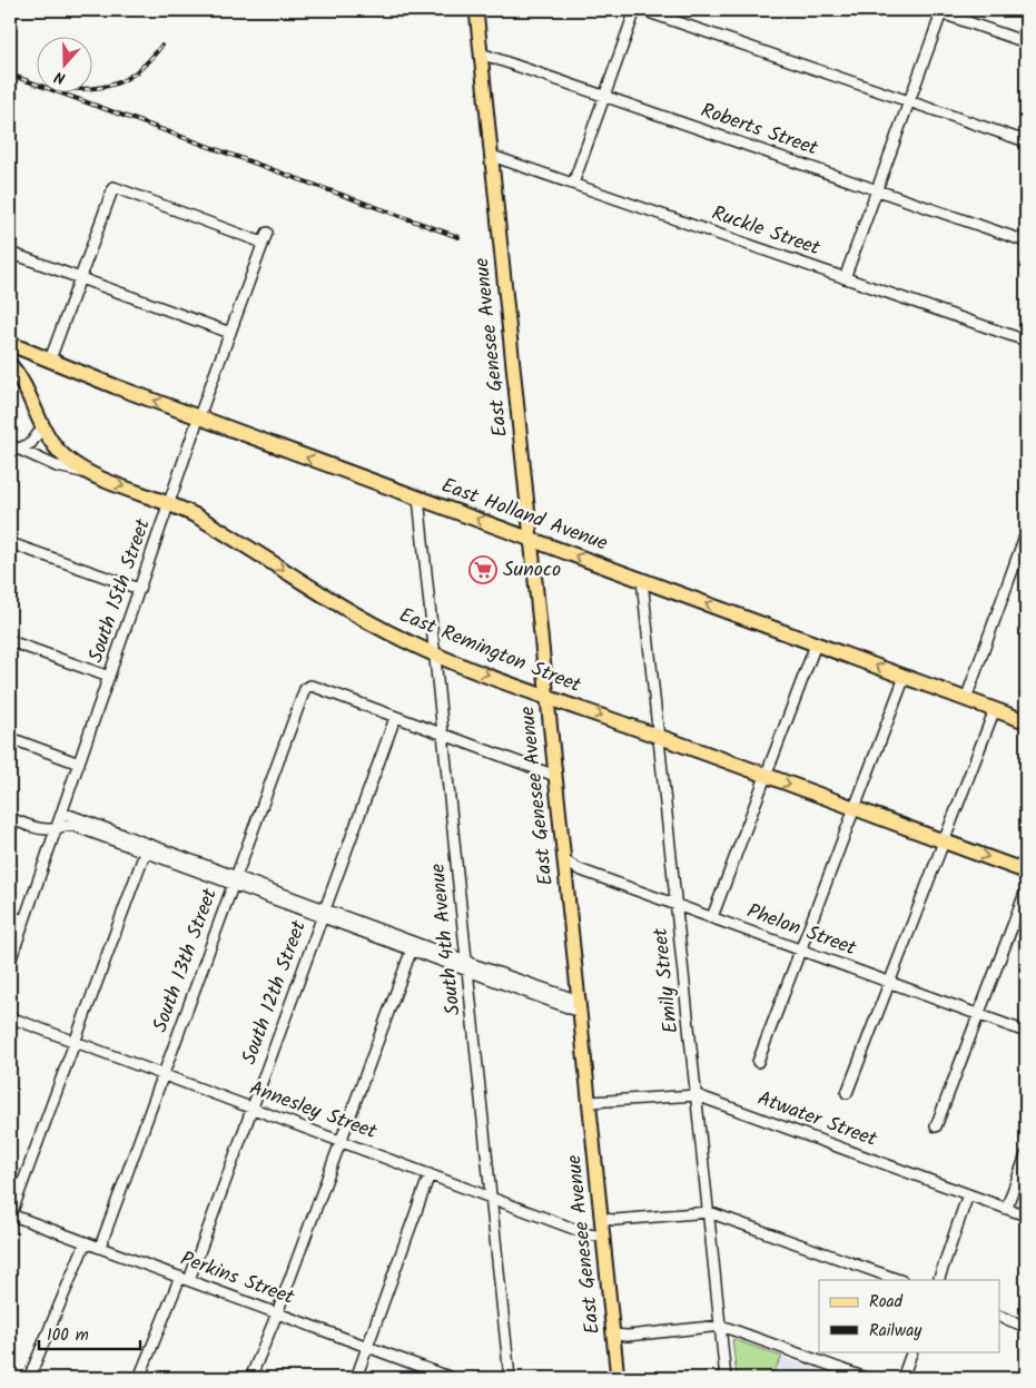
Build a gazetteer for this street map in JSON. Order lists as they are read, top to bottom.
{
  "streets": {
    "highway": ["East Holland Avenue", "East Remington Street"],
    "main road": ["East Genesee Avenue"],
    "street": [
      "Roberts Street",
      "Ruckle Street",
      "South 15th Street",
      "Phelon Street",
      "South 4th Avenue",
      "South 13th Street",
      "Emily Street",
      "South 12th Street",
      "Annesley Street",
      "Atwater Street",
      "Perkins Street"
    ]
  },
  "crossings": [
    ["Roberts Street", "East Genesee Avenue"],
    ["Ruckle Street", "East Genesee Avenue"],
    ["East Genesee Avenue", "East Holland Avenue"],
    ["East Genesee Avenue", "East Remington Street"],
    ["East Genesee Avenue", "Phelon Street"],
    ["East Genesee Avenue", "Annesley Street"],
    ["East Genesee Avenue", "Atwater Street"],
    ["East Holland Avenue", "South 15th Street"],
    ["East Holland Avenue", "South 4th Avenue"],
    ["East Holland Avenue", "Emily Street"],
    ["South 15th Street", "East Remington Street"],
    ["East Remington Street", "South 4th Avenue"],
    ["East Remington Street", "Emily Street"],
    ["Phelon Street", "Emily Street"],
    ["South 4th Avenue", "Annesley Street"],
    ["South 13th Street", "South 12th Street"],
    ["South 13th Street", "Annesley Street"],
    ["South 13th Street", "Perkins Street"],
    ["Emily Street", "Atwater Street"],
    ["South 12th Street", "Annesley Street"],
    ["South 12th Street", "Perkins Street"]
  ],
  "one_way": ["East Holland Avenue", "East Remington Street"],
  "places": {
    "supermarket": ["Sunoco"]
  },
  "legend": ["Road", "Railway"],
  "scale_bar": "100 m",
  "north": "bottom"
}
